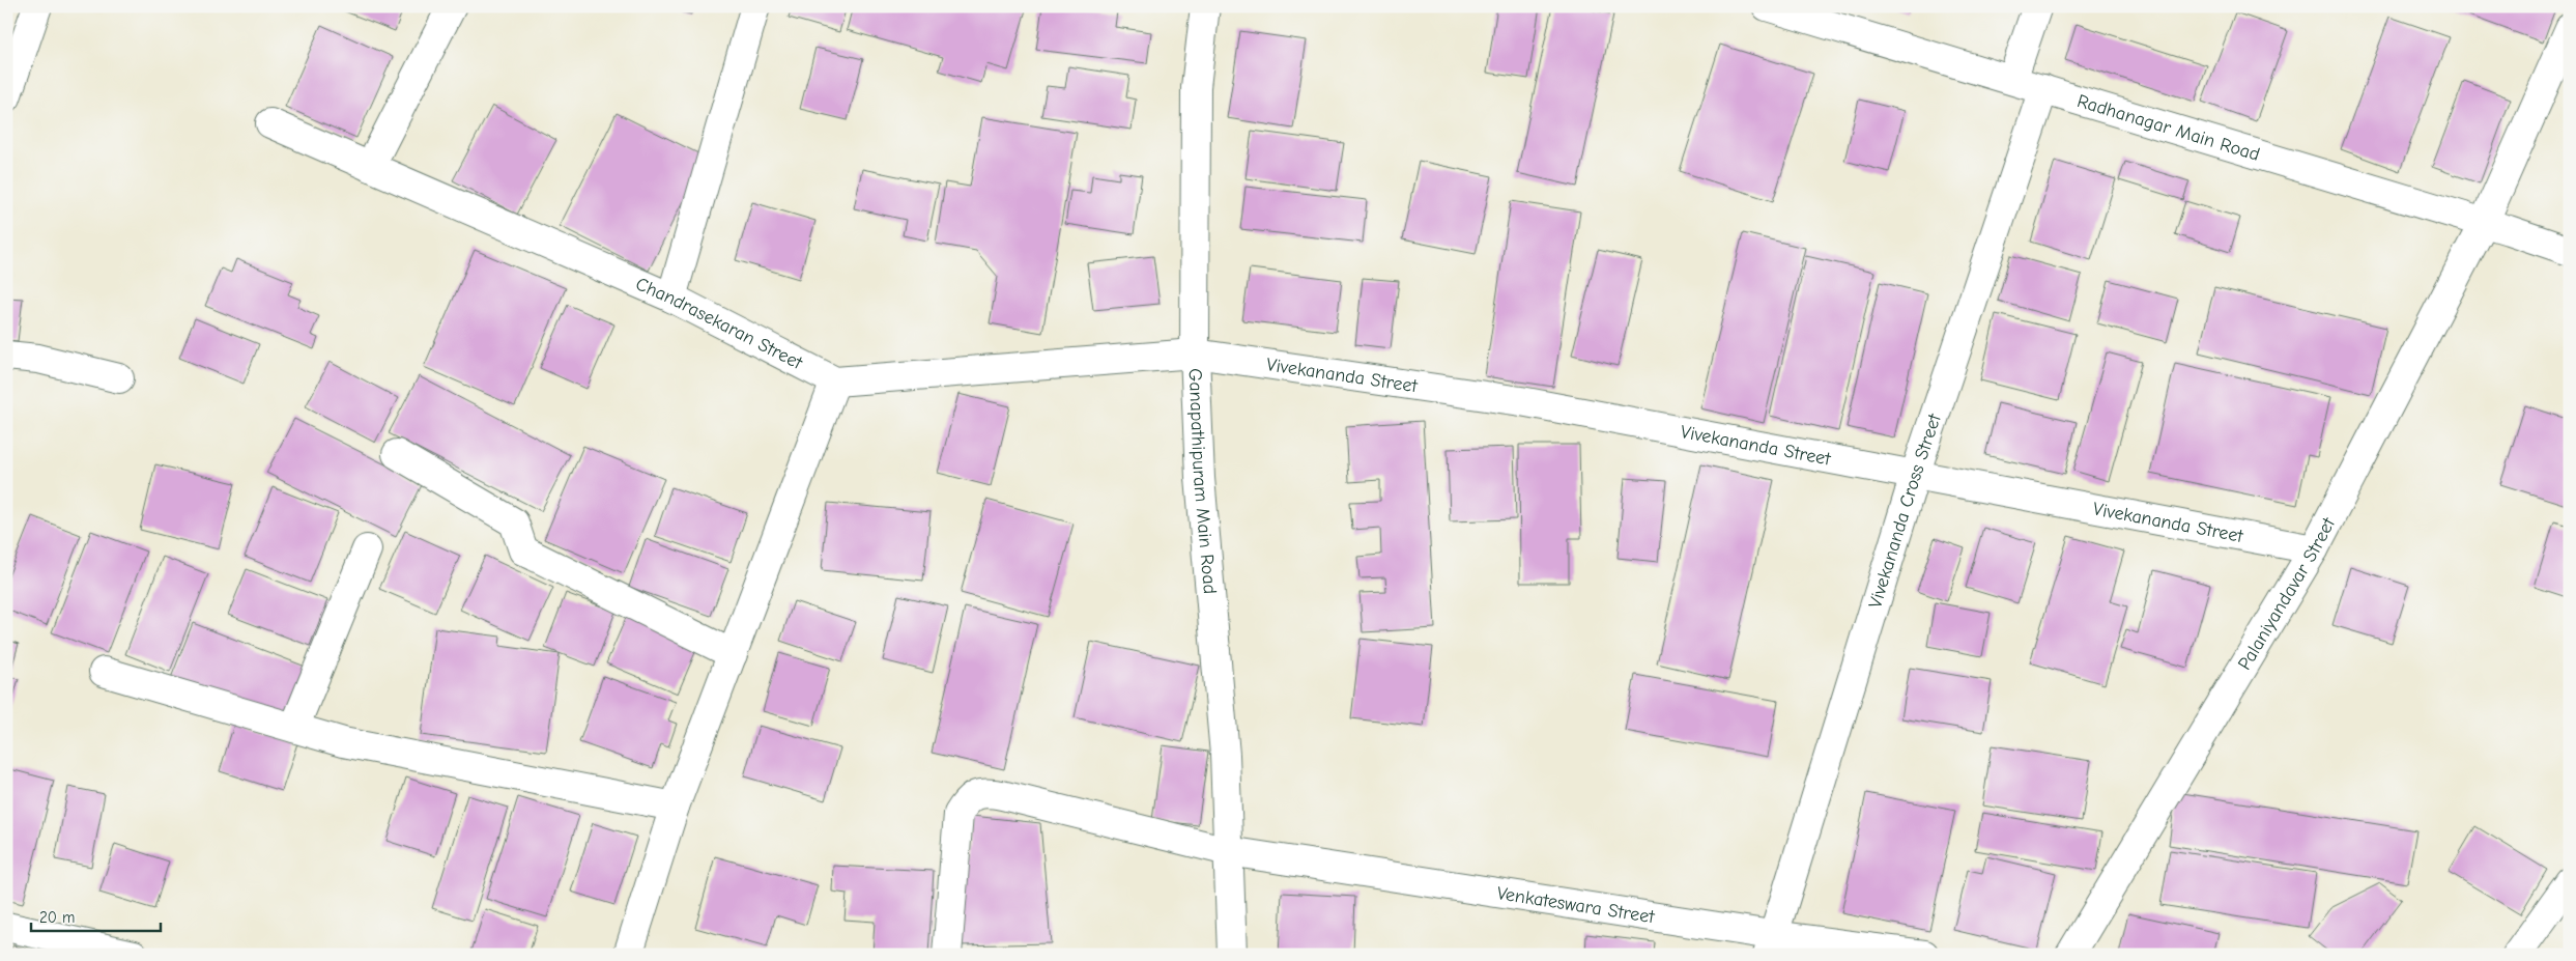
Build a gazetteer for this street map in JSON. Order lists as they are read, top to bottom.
{
  "streets": {
    "street": [
      "Radhanagar Main Road",
      "Chandrasekaran Street",
      "Vivekananda Street",
      "Ganapathipuram Main Road",
      "Vivekananda Cross Street",
      "Palaniyandavar Street",
      "Venkateswara Street"
    ]
  },
  "crossings": [
    ["Radhanagar Main Road", "Vivekananda Cross Street"],
    ["Radhanagar Main Road", "Palaniyandavar Street"],
    ["Vivekananda Street", "Ganapathipuram Main Road"],
    ["Vivekananda Street", "Vivekananda Cross Street"],
    ["Vivekananda Street", "Palaniyandavar Street"],
    ["Ganapathipuram Main Road", "Venkateswara Street"],
    ["Vivekananda Cross Street", "Venkateswara Street"]
  ],
  "scale_bar": "20 m"
}
